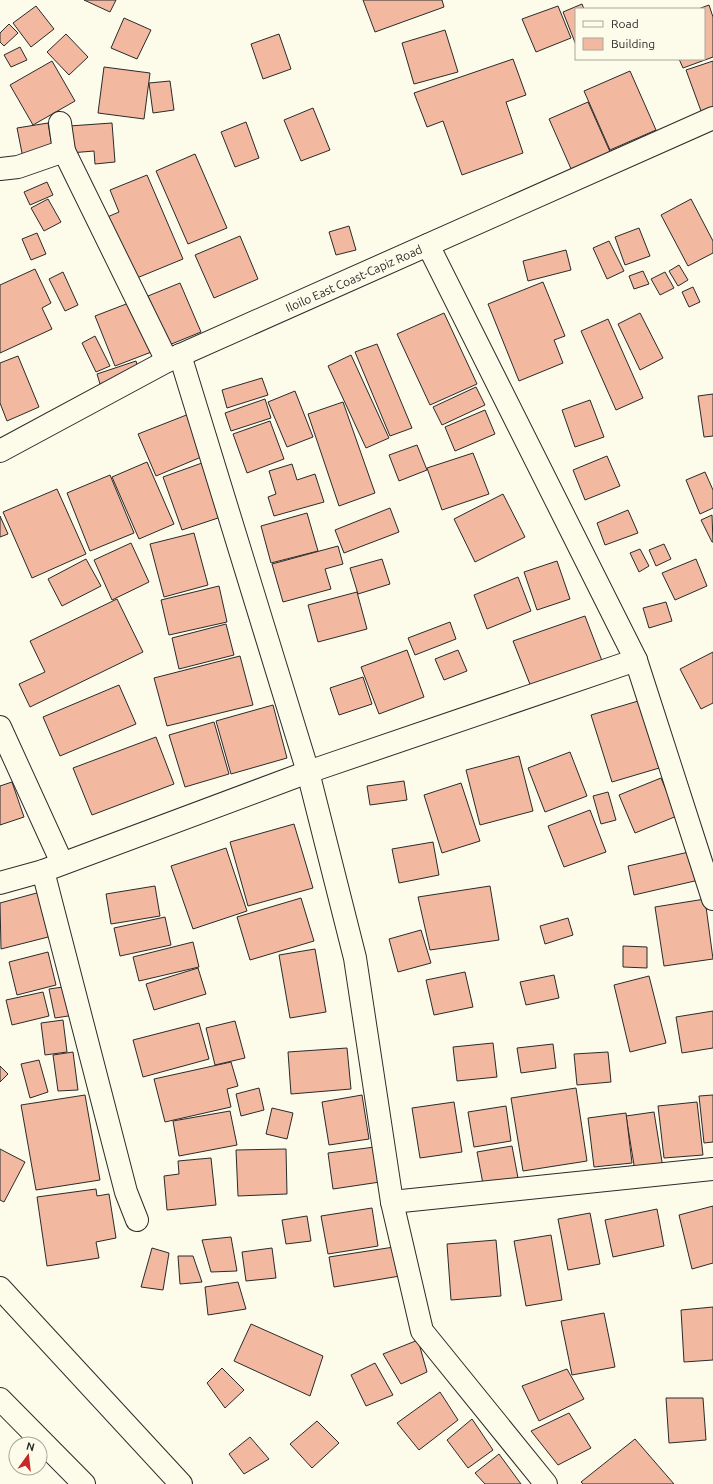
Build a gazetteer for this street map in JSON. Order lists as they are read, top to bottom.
{
  "streets": {
    "street": ["Iloilo East Coast-Capiz Road"]
  },
  "legend": ["Road", "Building"],
  "north": "top"
}
